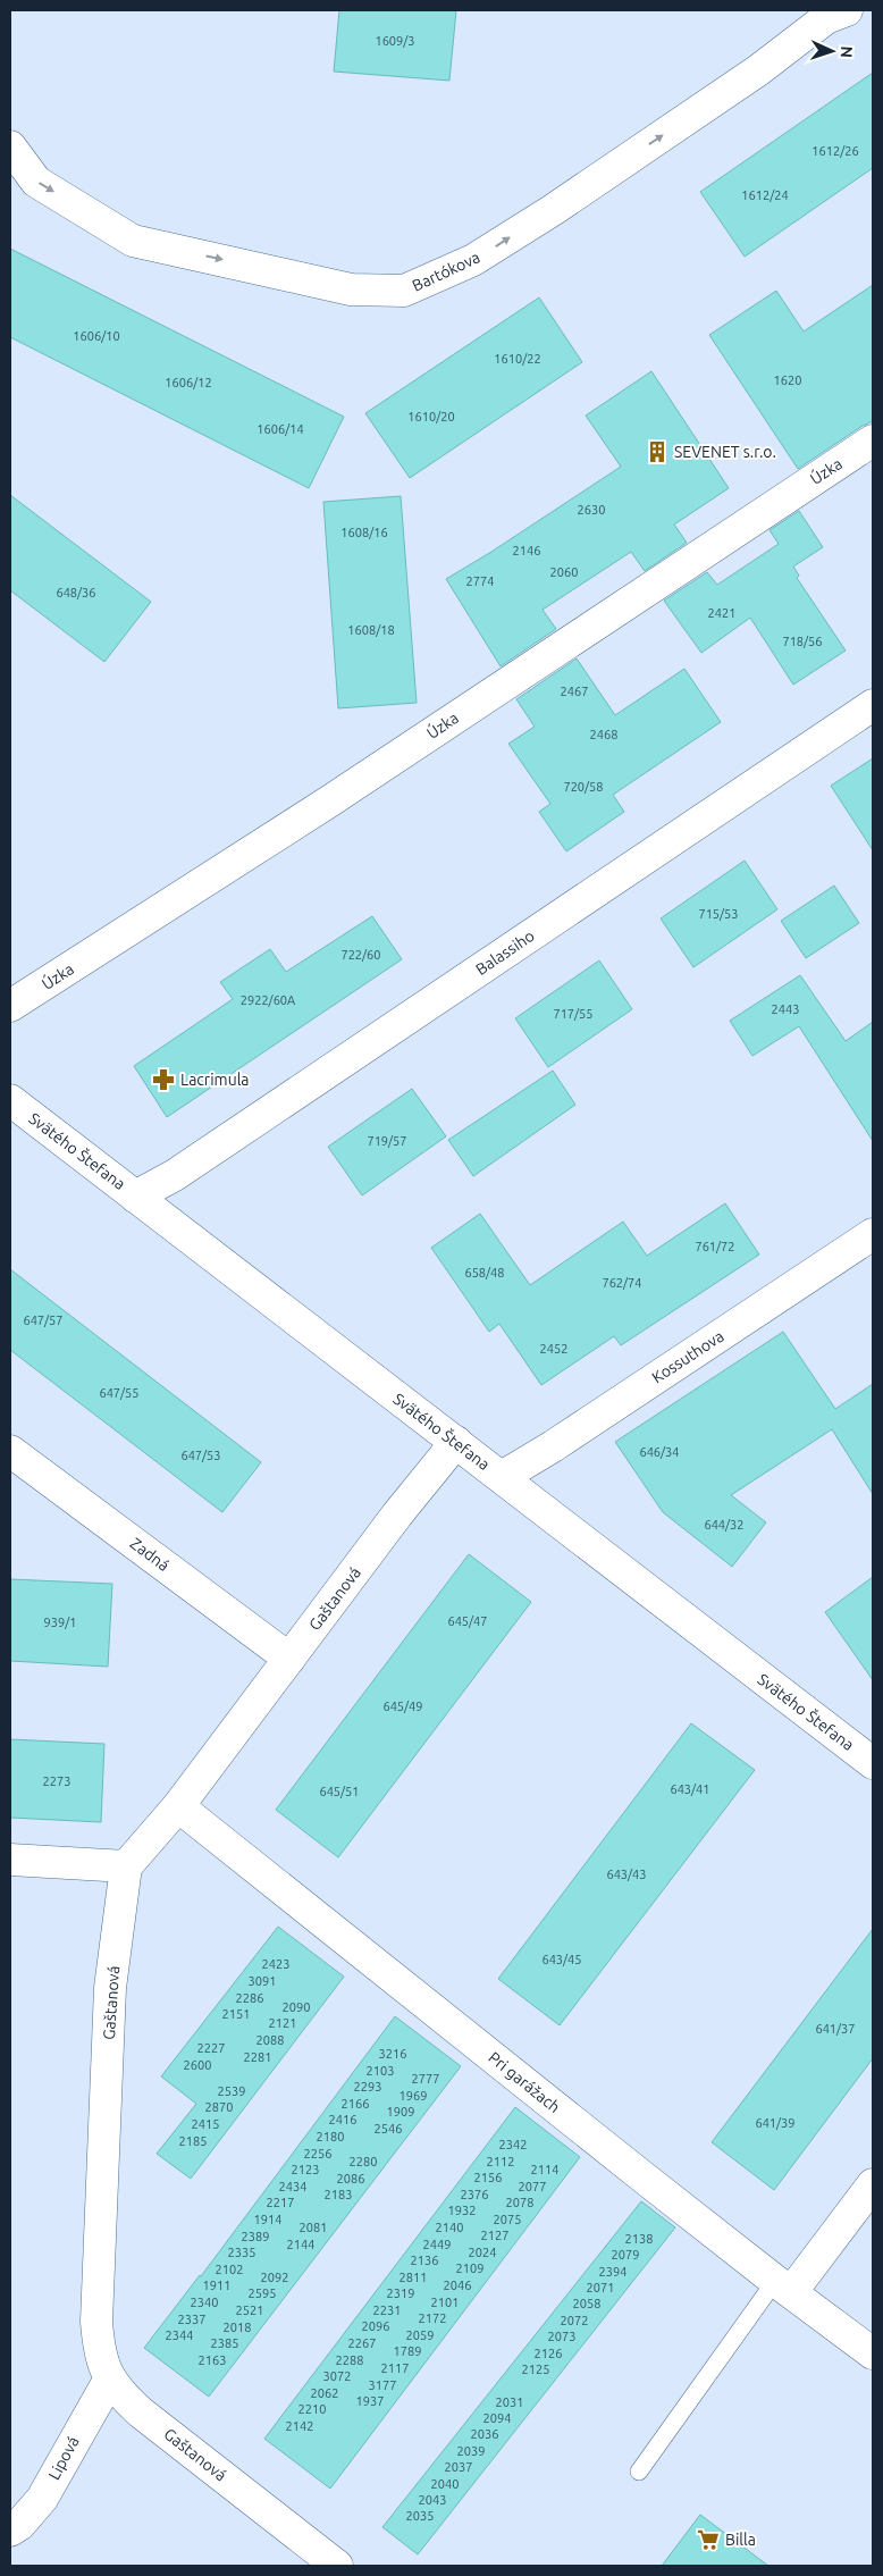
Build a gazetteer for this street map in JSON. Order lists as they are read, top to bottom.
{
  "streets": {
    "street": [
      "Bartókova",
      "Úzka",
      "Balassiho",
      "Svätého Štefana",
      "Kossuthova",
      "Zadná",
      "Gaštanová",
      "Pri garážach",
      "Lipová"
    ]
  },
  "crossings": [
    ["Balassiho", "Svätého Štefana"],
    ["Svätého Štefana", "Kossuthova"],
    ["Svätého Štefana", "Gaštanová"],
    ["Zadná", "Gaštanová"],
    ["Gaštanová", "Pri garážach"],
    ["Gaštanová", "Lipová"]
  ],
  "one_way": ["Bartókova"],
  "places": {
    "building": ["SEVENET s.r.o."],
    "pharmacy": ["Lacrimula"],
    "supermarket": ["Billa"]
  },
  "house_numbers": [
    "1609/3",
    "1612/26",
    "1612/24",
    "1606/10",
    "1610/22",
    "1620",
    "1606/12",
    "1610/20",
    "1606/14",
    "2630",
    "1608/16",
    "2146",
    "2060",
    "2774",
    "648/36",
    "2421",
    "1608/18",
    "718/56",
    "2467",
    "2468",
    "720/58",
    "715/53",
    "722/60",
    "2922/60A",
    "2443",
    "717/55",
    "719/57",
    "761/72",
    "658/48",
    "762/74",
    "647/57",
    "2452",
    "647/55",
    "646/34",
    "647/53",
    "644/32",
    "645/47",
    "939/1",
    "645/49",
    "2273",
    "643/41",
    "645/51",
    "643/43",
    "643/45",
    "2423",
    "3091",
    "2286",
    "2090",
    "2151",
    "2121",
    "641/37",
    "2088",
    "2227",
    "3216",
    "2281",
    "2600",
    "2103",
    "2777",
    "2293",
    "2539",
    "1969",
    "2166",
    "2870",
    "1909",
    "2416",
    "641/39",
    "2415",
    "2546",
    "2180",
    "2185",
    "2342",
    "2256",
    "2280",
    "2112",
    "2123",
    "2114",
    "2156",
    "2086",
    "2434",
    "2077",
    "2183",
    "2376",
    "2217",
    "2078",
    "1932",
    "1914",
    "2075",
    "2081",
    "2140",
    "2127",
    "2389",
    "2138",
    "2144",
    "2449",
    "2335",
    "2024",
    "2079",
    "2136",
    "2109",
    "2102",
    "2394",
    "2092",
    "2811",
    "1911",
    "2046",
    "2071",
    "2595",
    "2319",
    "2340",
    "2101",
    "2058",
    "2521",
    "2231",
    "2172",
    "2337",
    "2072",
    "2096",
    "2018",
    "2344",
    "2059",
    "2073",
    "2385",
    "2267",
    "1789",
    "2126",
    "2163",
    "2288",
    "2117",
    "2125",
    "3072",
    "3177",
    "2062",
    "1937",
    "2031",
    "2210",
    "2094",
    "2142",
    "2036",
    "2039",
    "2037",
    "2040",
    "2043",
    "2035"
  ],
  "north": "right"
}
